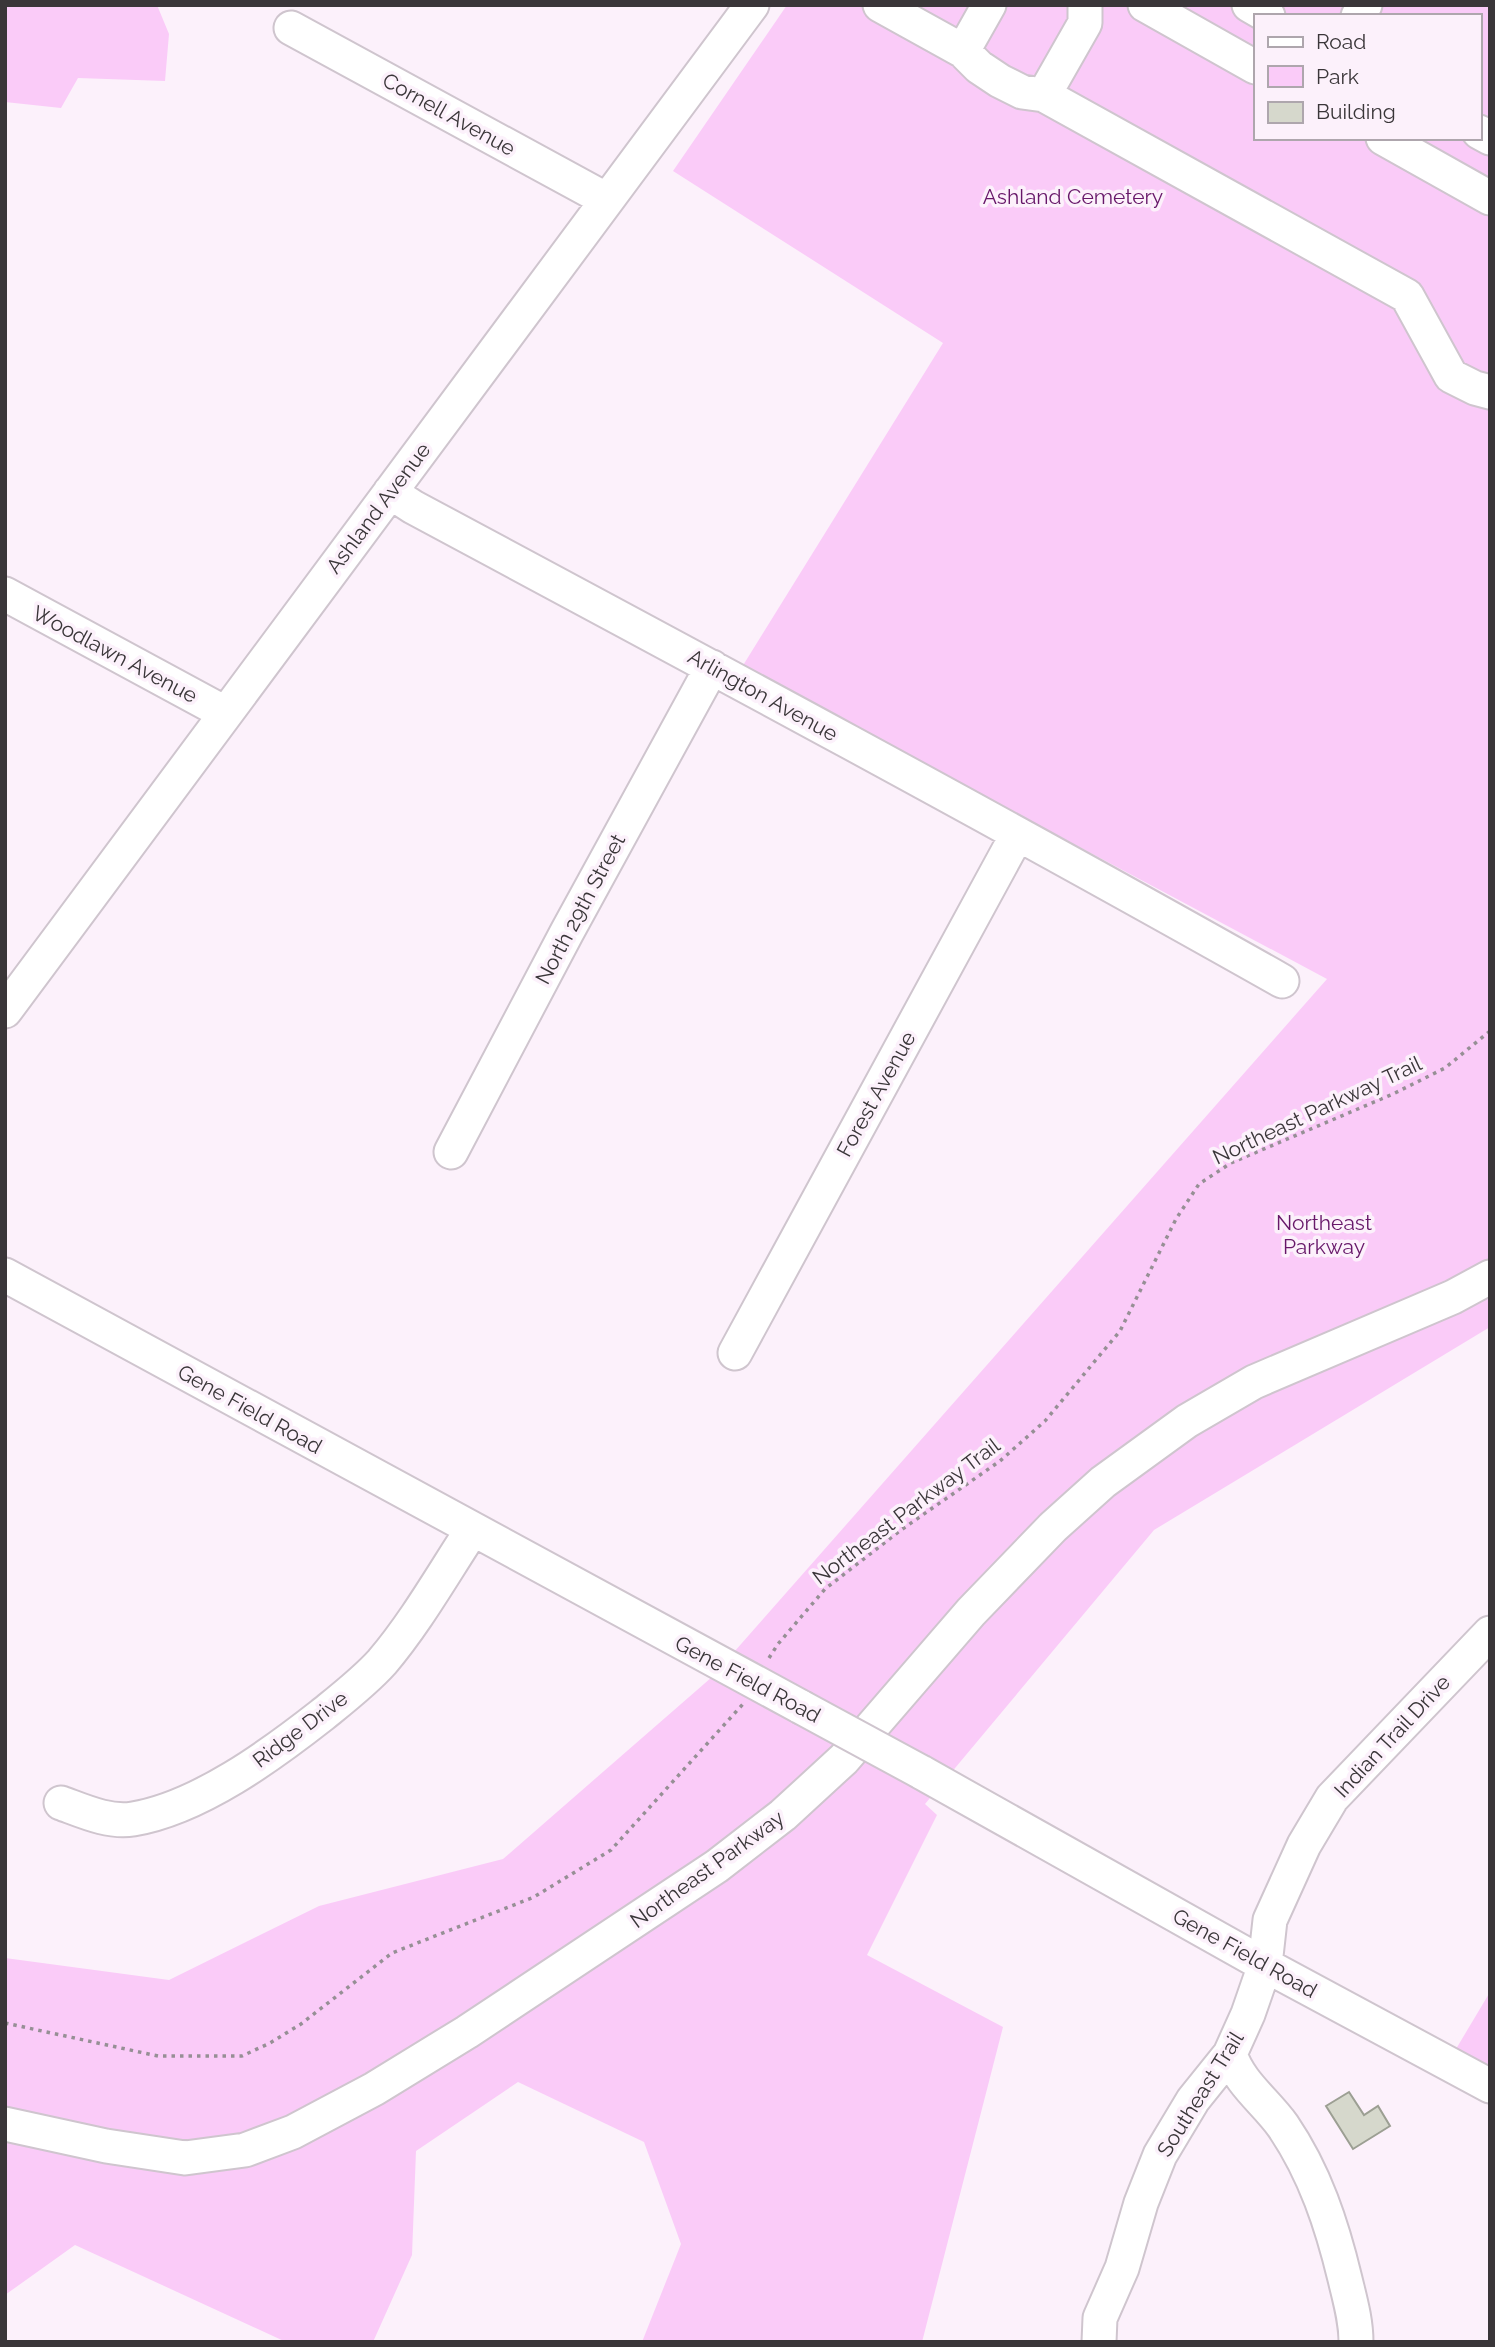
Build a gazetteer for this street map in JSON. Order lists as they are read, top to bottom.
{
  "streets": {
    "street": [
      "Cornell Avenue",
      "Ashland Avenue",
      "Woodlawn Avenue",
      "Arlington Avenue",
      "North 29th Street",
      "Forest Avenue",
      "Gene Field Road",
      "Ridge Drive",
      "Indian Trail Drive",
      "Northeast Parkway",
      "Southeast Trail"
    ],
    "path": ["Northeast Parkway Trail"]
  },
  "crossings": [
    ["Cornell Avenue", "Ashland Avenue"],
    ["Ashland Avenue", "Woodlawn Avenue"],
    ["Ashland Avenue", "Arlington Avenue"],
    ["Arlington Avenue", "North 29th Street"],
    ["Arlington Avenue", "Forest Avenue"],
    ["Northeast Parkway Trail", "Gene Field Road"],
    ["Gene Field Road", "Ridge Drive"],
    ["Gene Field Road", "Indian Trail Drive"],
    ["Gene Field Road", "Southeast Trail"],
    ["Indian Trail Drive", "Southeast Trail"]
  ],
  "parks": ["Ashland Cemetery", "Northeast Parkway"],
  "legend": ["Road", "Park", "Building"]
}
